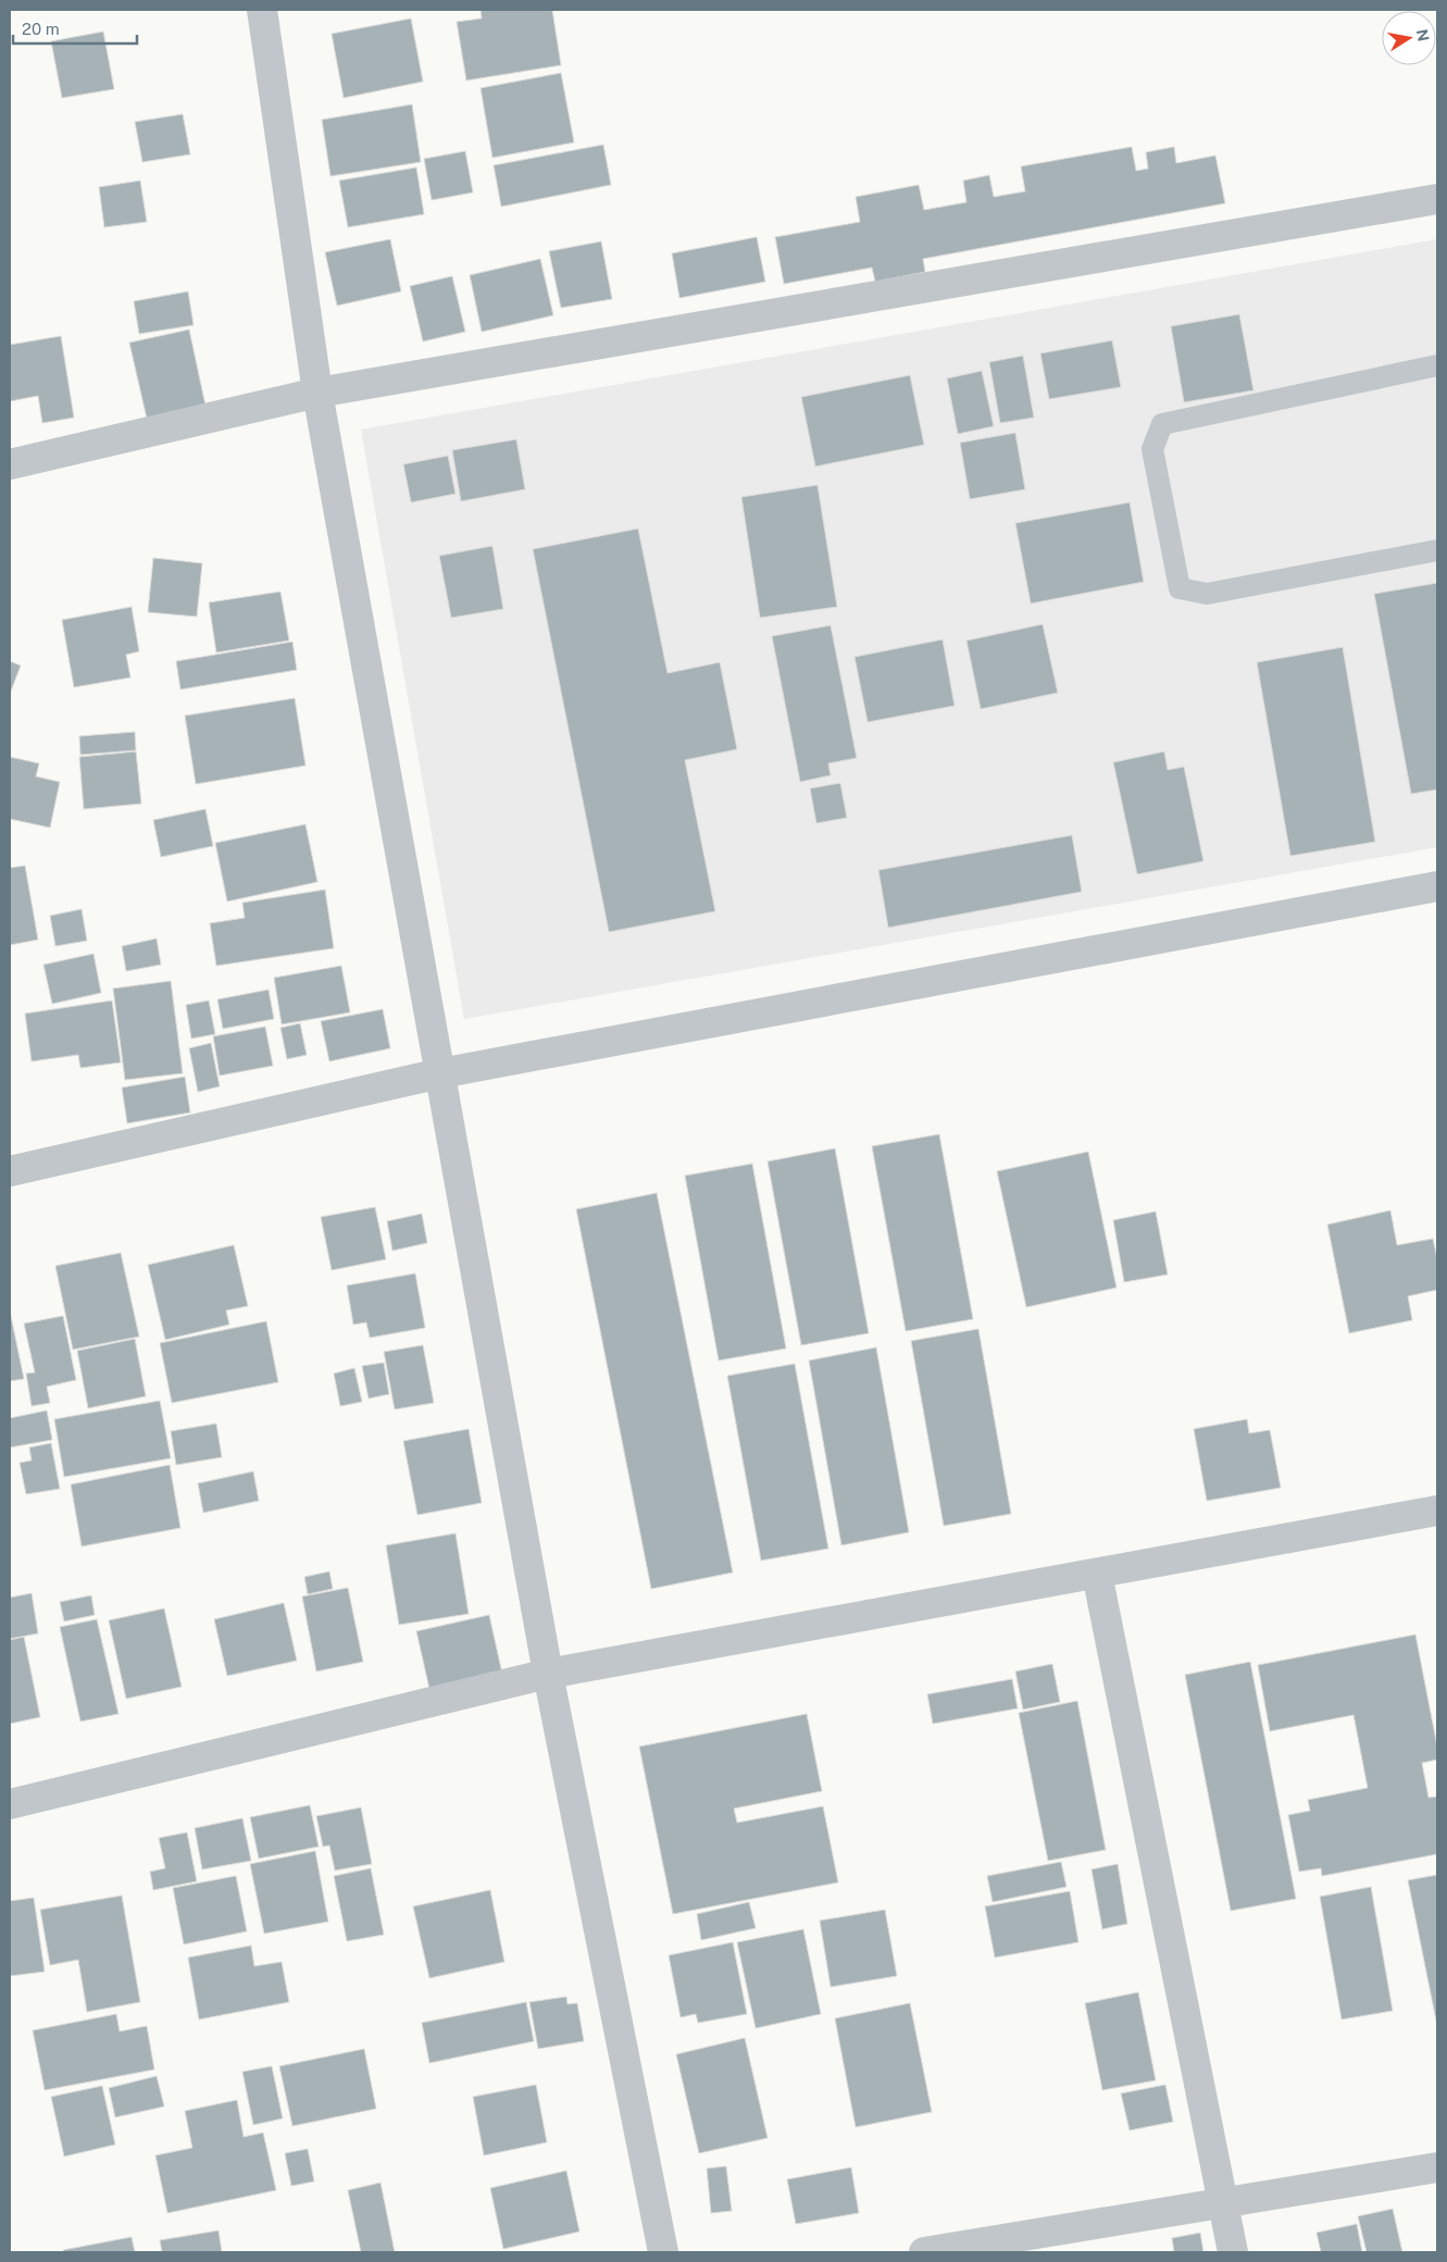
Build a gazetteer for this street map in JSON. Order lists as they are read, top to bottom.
{
  "scale_bar": "20 m",
  "north": "right"
}
